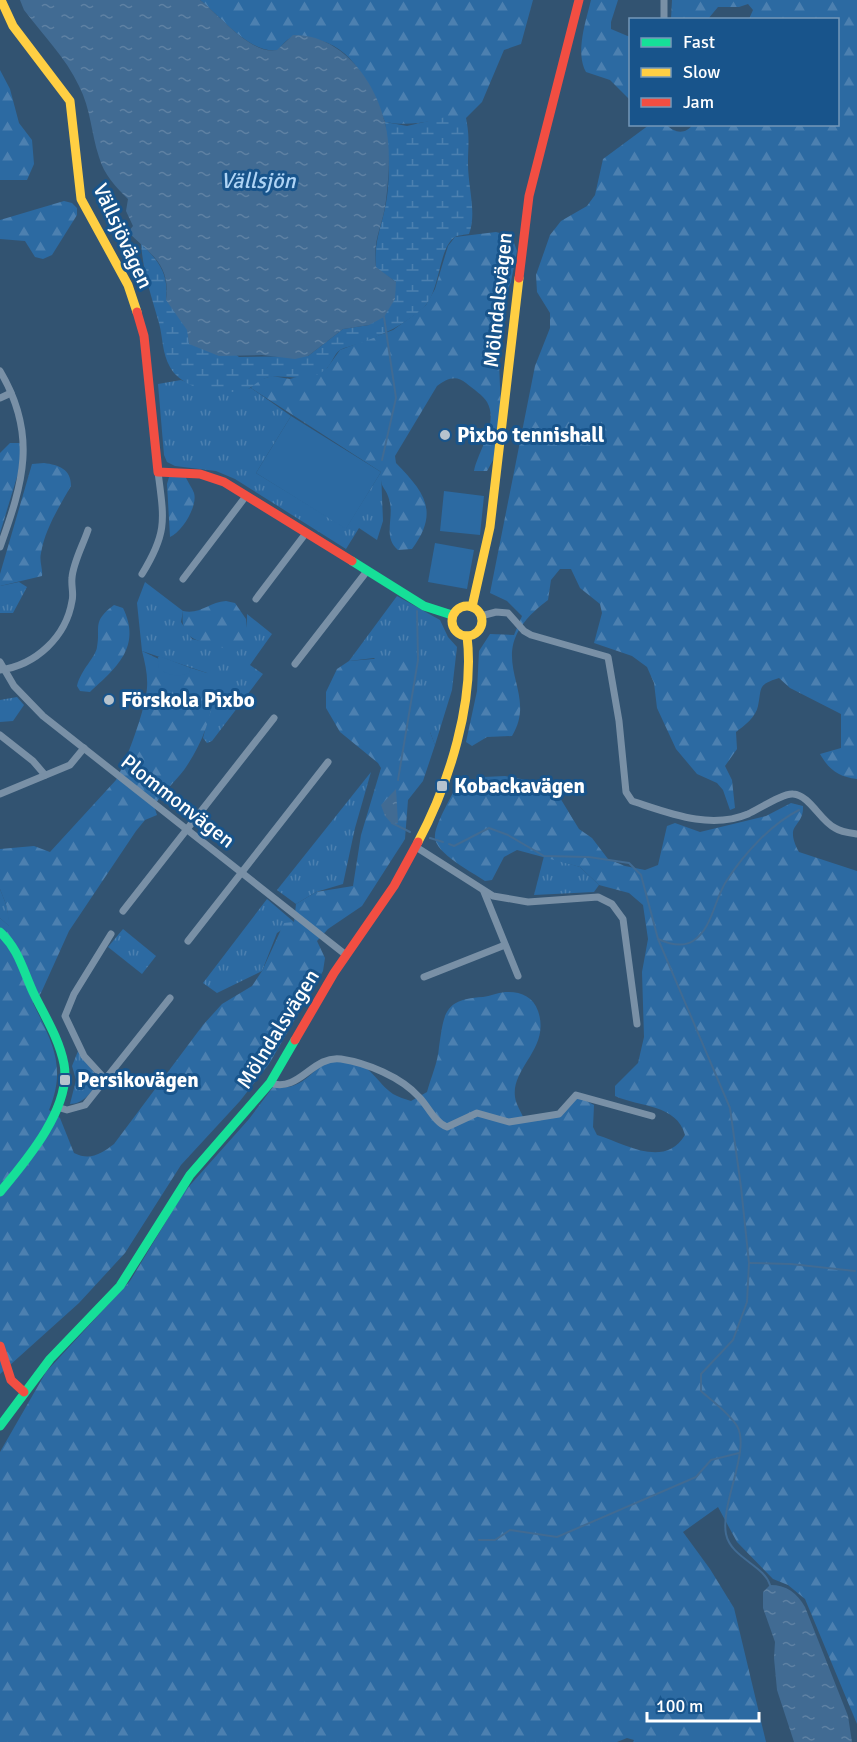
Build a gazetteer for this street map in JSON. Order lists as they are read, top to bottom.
{
  "streets": {
    "street": ["Vällsjövägen", "Mölndalsvägen", "Plommonvägen"]
  },
  "crossings": [
    ["Mölndalsvägen", "Plommonvägen"]
  ],
  "water": ["Vällsjön"],
  "places": {
    "other": ["Pixbo tennishall", "Förskola Pixbo"],
    "transit": ["Kobackavägen", "Persikovägen"]
  },
  "legend": ["Fast", "Slow", "Jam"],
  "scale_bar": "100 m"
}
